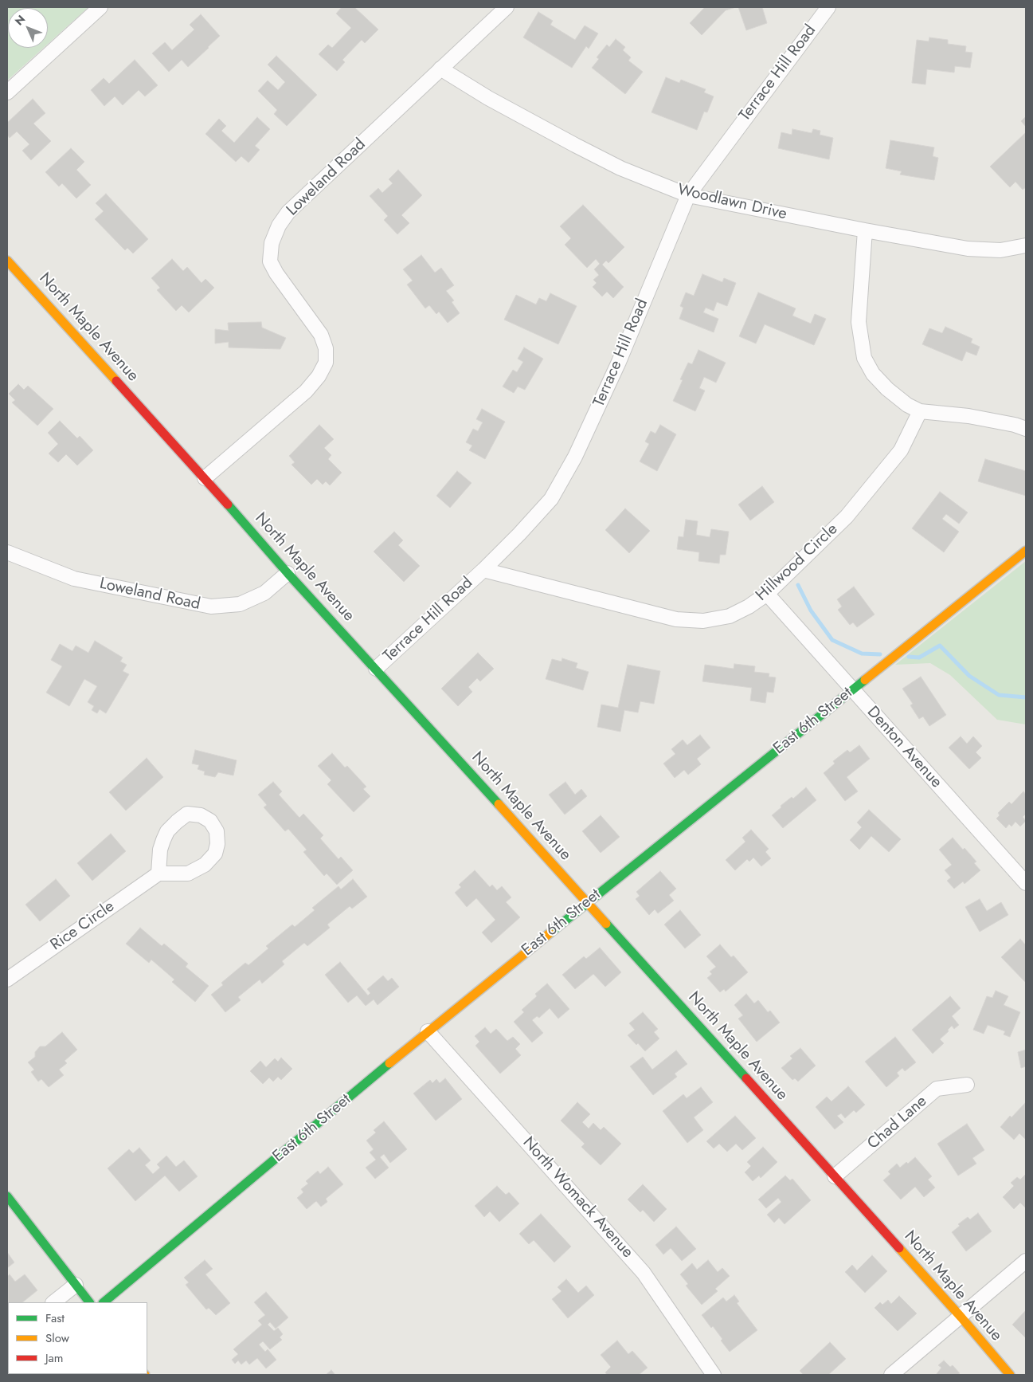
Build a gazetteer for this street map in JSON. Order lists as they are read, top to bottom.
{
  "streets": {
    "street": [
      "Terrace Hill Road",
      "Loweland Road",
      "Woodlawn Drive",
      "North Maple Avenue",
      "Hillwood Circle",
      "East 6th Street",
      "Denton Avenue",
      "Rice Circle",
      "Chad Lane",
      "North Womack Avenue"
    ]
  },
  "crossings": [
    ["Terrace Hill Road", "Woodlawn Drive"],
    ["Terrace Hill Road", "North Maple Avenue"],
    ["Terrace Hill Road", "Hillwood Circle"],
    ["Loweland Road", "Woodlawn Drive"],
    ["Loweland Road", "North Maple Avenue"],
    ["North Maple Avenue", "East 6th Street"],
    ["North Maple Avenue", "Chad Lane"],
    ["Hillwood Circle", "Denton Avenue"],
    ["East 6th Street", "Denton Avenue"],
    ["East 6th Street", "North Womack Avenue"]
  ],
  "legend": ["Fast", "Slow", "Jam"],
  "north": "top left"
}
